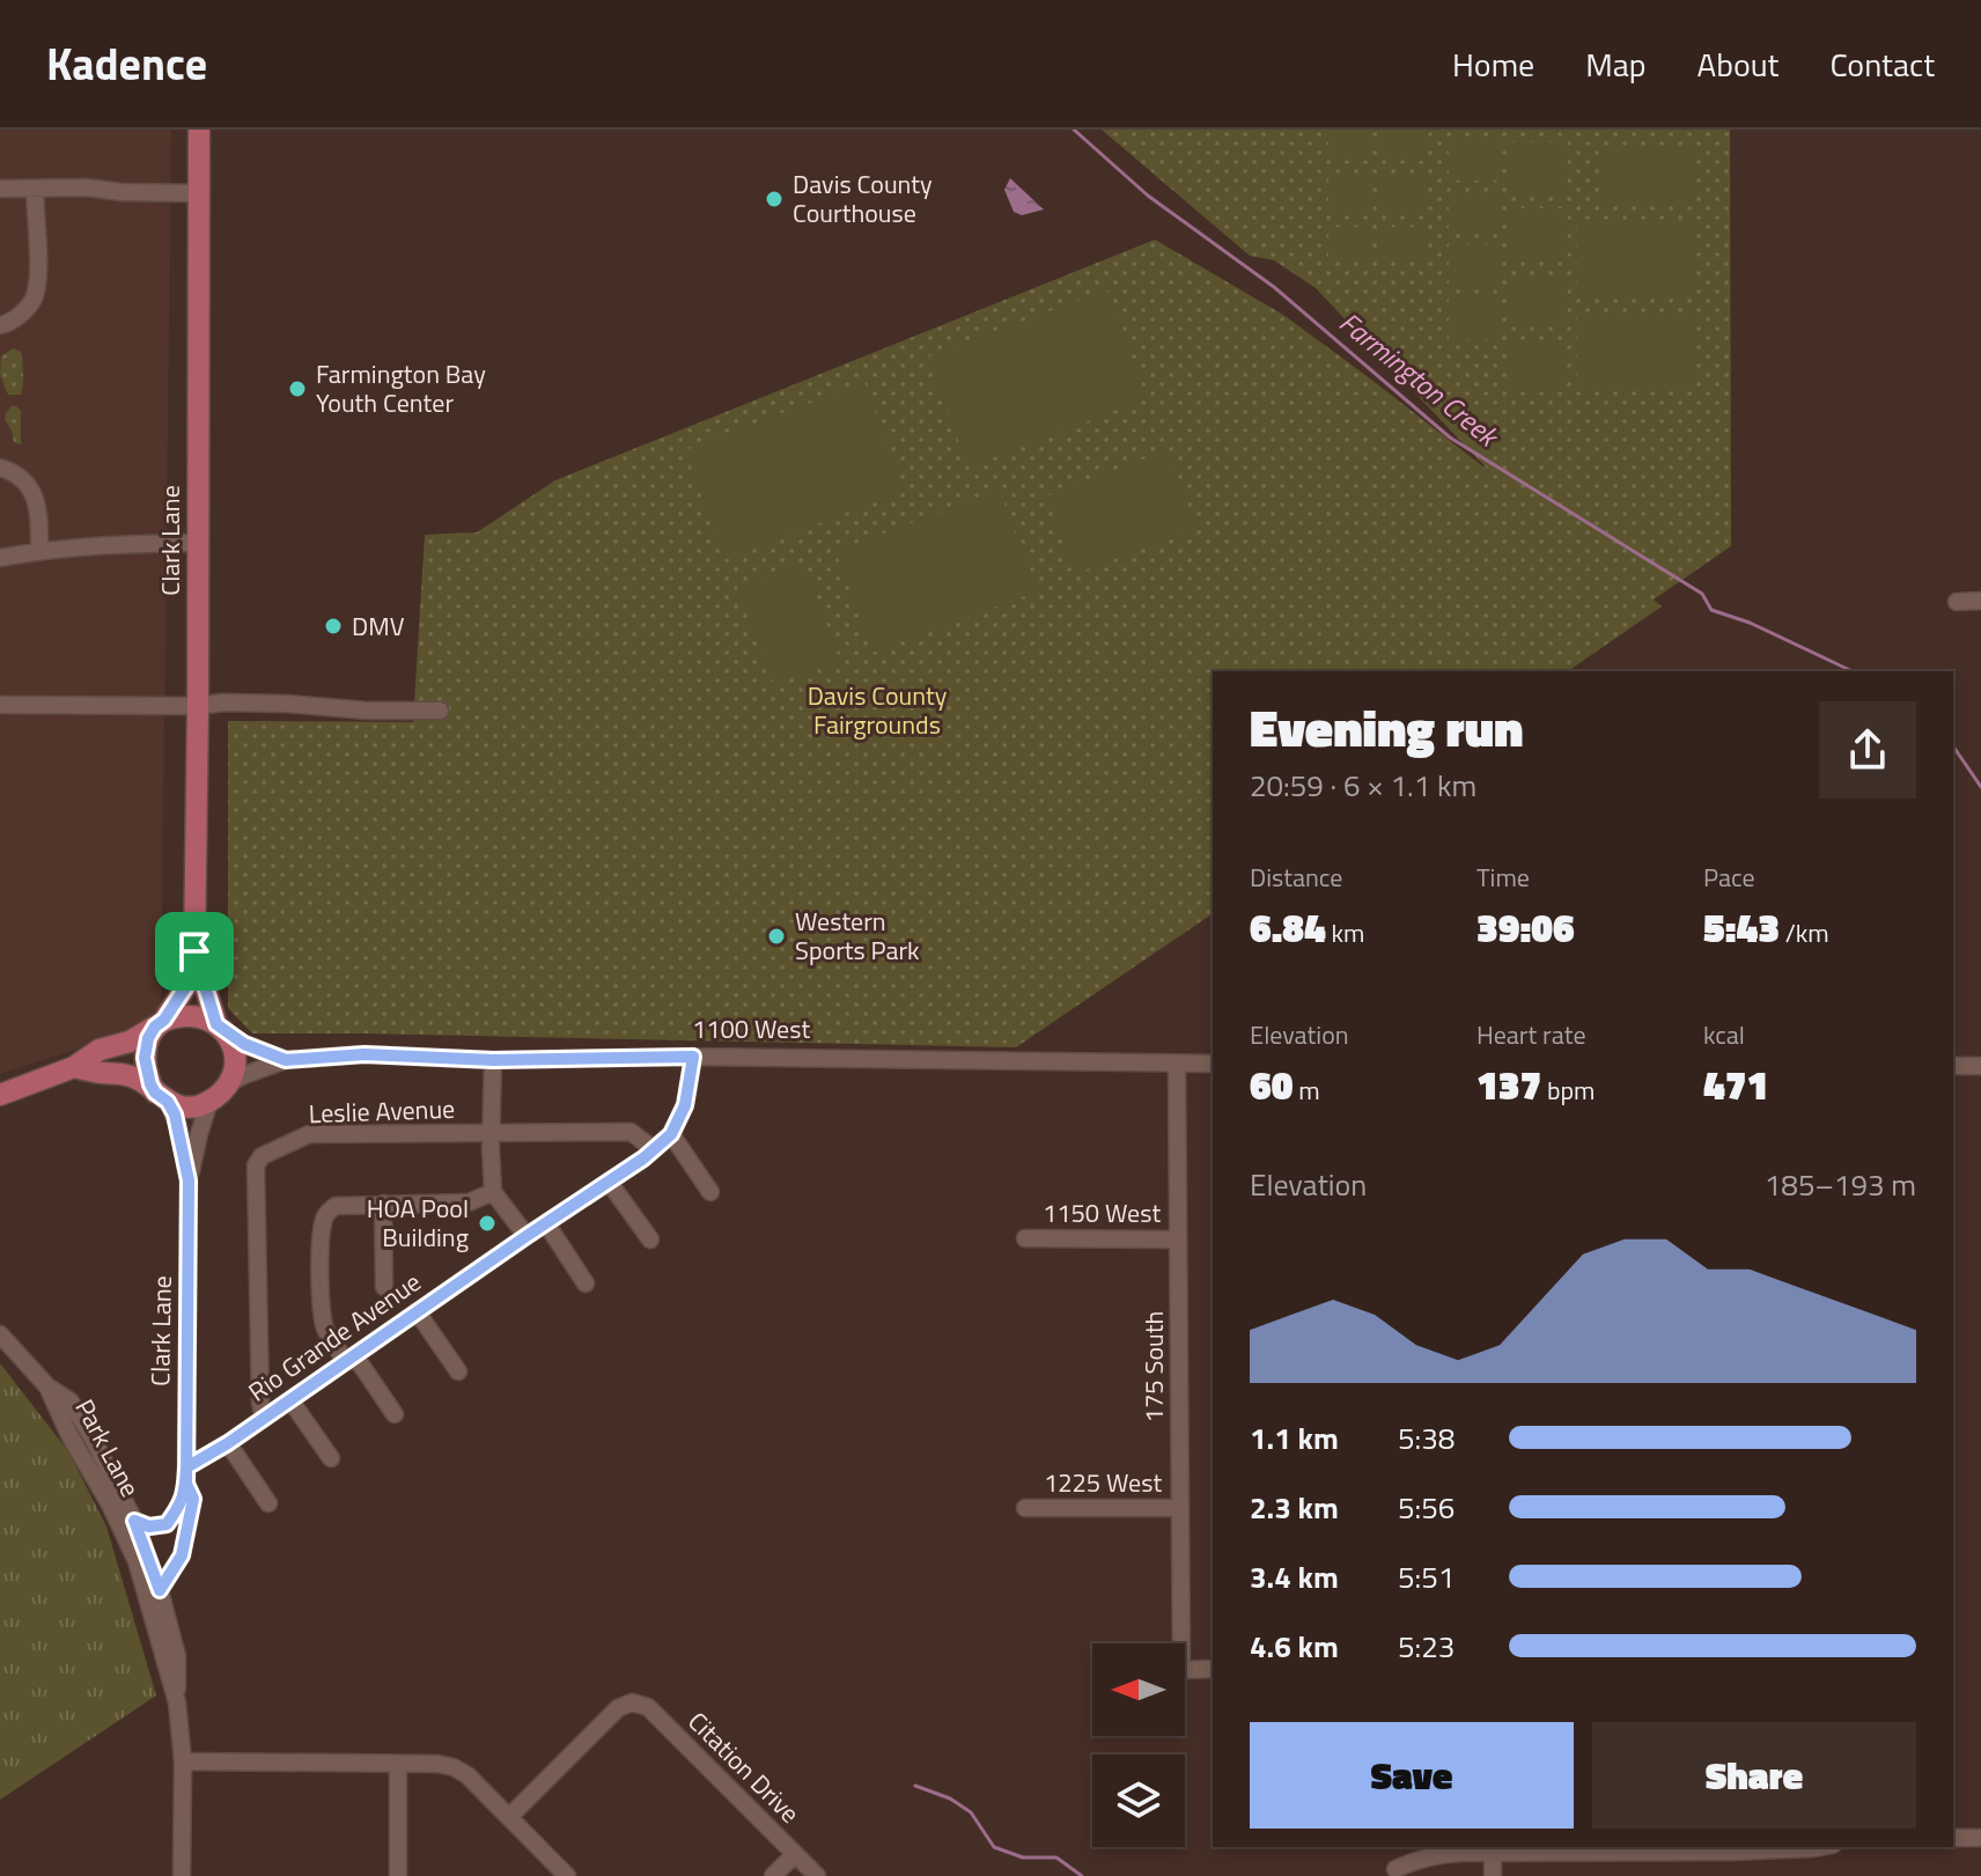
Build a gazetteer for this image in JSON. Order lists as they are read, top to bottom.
{
  "streets": {
    "main road": ["Clark Lane"],
    "street": [
      "1100 West",
      "Leslie Avenue",
      "1150 West",
      "Rio Grande Avenue",
      "175 South",
      "Park Lane",
      "1225 West",
      "Citation Drive"
    ]
  },
  "crossings": [
    ["Clark Lane", "1100 West"],
    ["Clark Lane", "Rio Grande Avenue"],
    ["1100 West", "Rio Grande Avenue"],
    ["1100 West", "175 South"],
    ["Leslie Avenue", "Rio Grande Avenue"],
    ["1150 West", "175 South"],
    ["175 South", "1225 West"]
  ],
  "water": ["Farmington Creek"],
  "parks": ["Davis County Fairgrounds"],
  "places": [
    "Davis County Courthouse",
    "Farmington Bay Youth Center",
    "DMV",
    "Western Sports Park",
    "HOA Pool Building"
  ],
  "north": "left",
  "page": {
    "header": "Kadence",
    "nav": [
      "Home",
      "Map",
      "About",
      "Contact"
    ],
    "heading": ["Evening run", "20:59 · 6 × 1.1 km"],
    "stats": [
      ["Distance", "6.84 km"],
      ["Time", "39:06"],
      ["Pace", "5:43 /km"],
      ["Elevation", "60 m"],
      ["Heart rate", "137 bpm"],
      ["kcal", "471"]
    ],
    "chart": ["Elevation", "185–193 m"],
    "list": [
      {
        "name": "1.1 km",
        "note": "5:38"
      },
      {
        "name": "2.3 km",
        "note": "5:56"
      },
      {
        "name": "3.4 km",
        "note": "5:51"
      },
      {
        "name": "4.6 km",
        "note": "5:23"
      }
    ],
    "buttons": ["Save", "Share"]
  }
}
